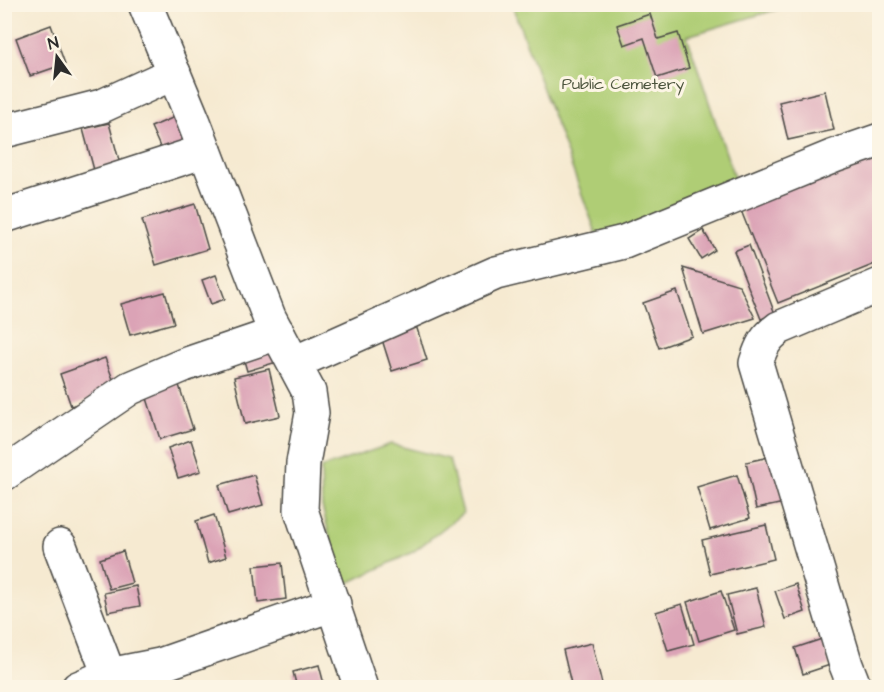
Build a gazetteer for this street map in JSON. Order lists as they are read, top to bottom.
{
  "parks": ["Public Cemetery"],
  "north": "top"
}
